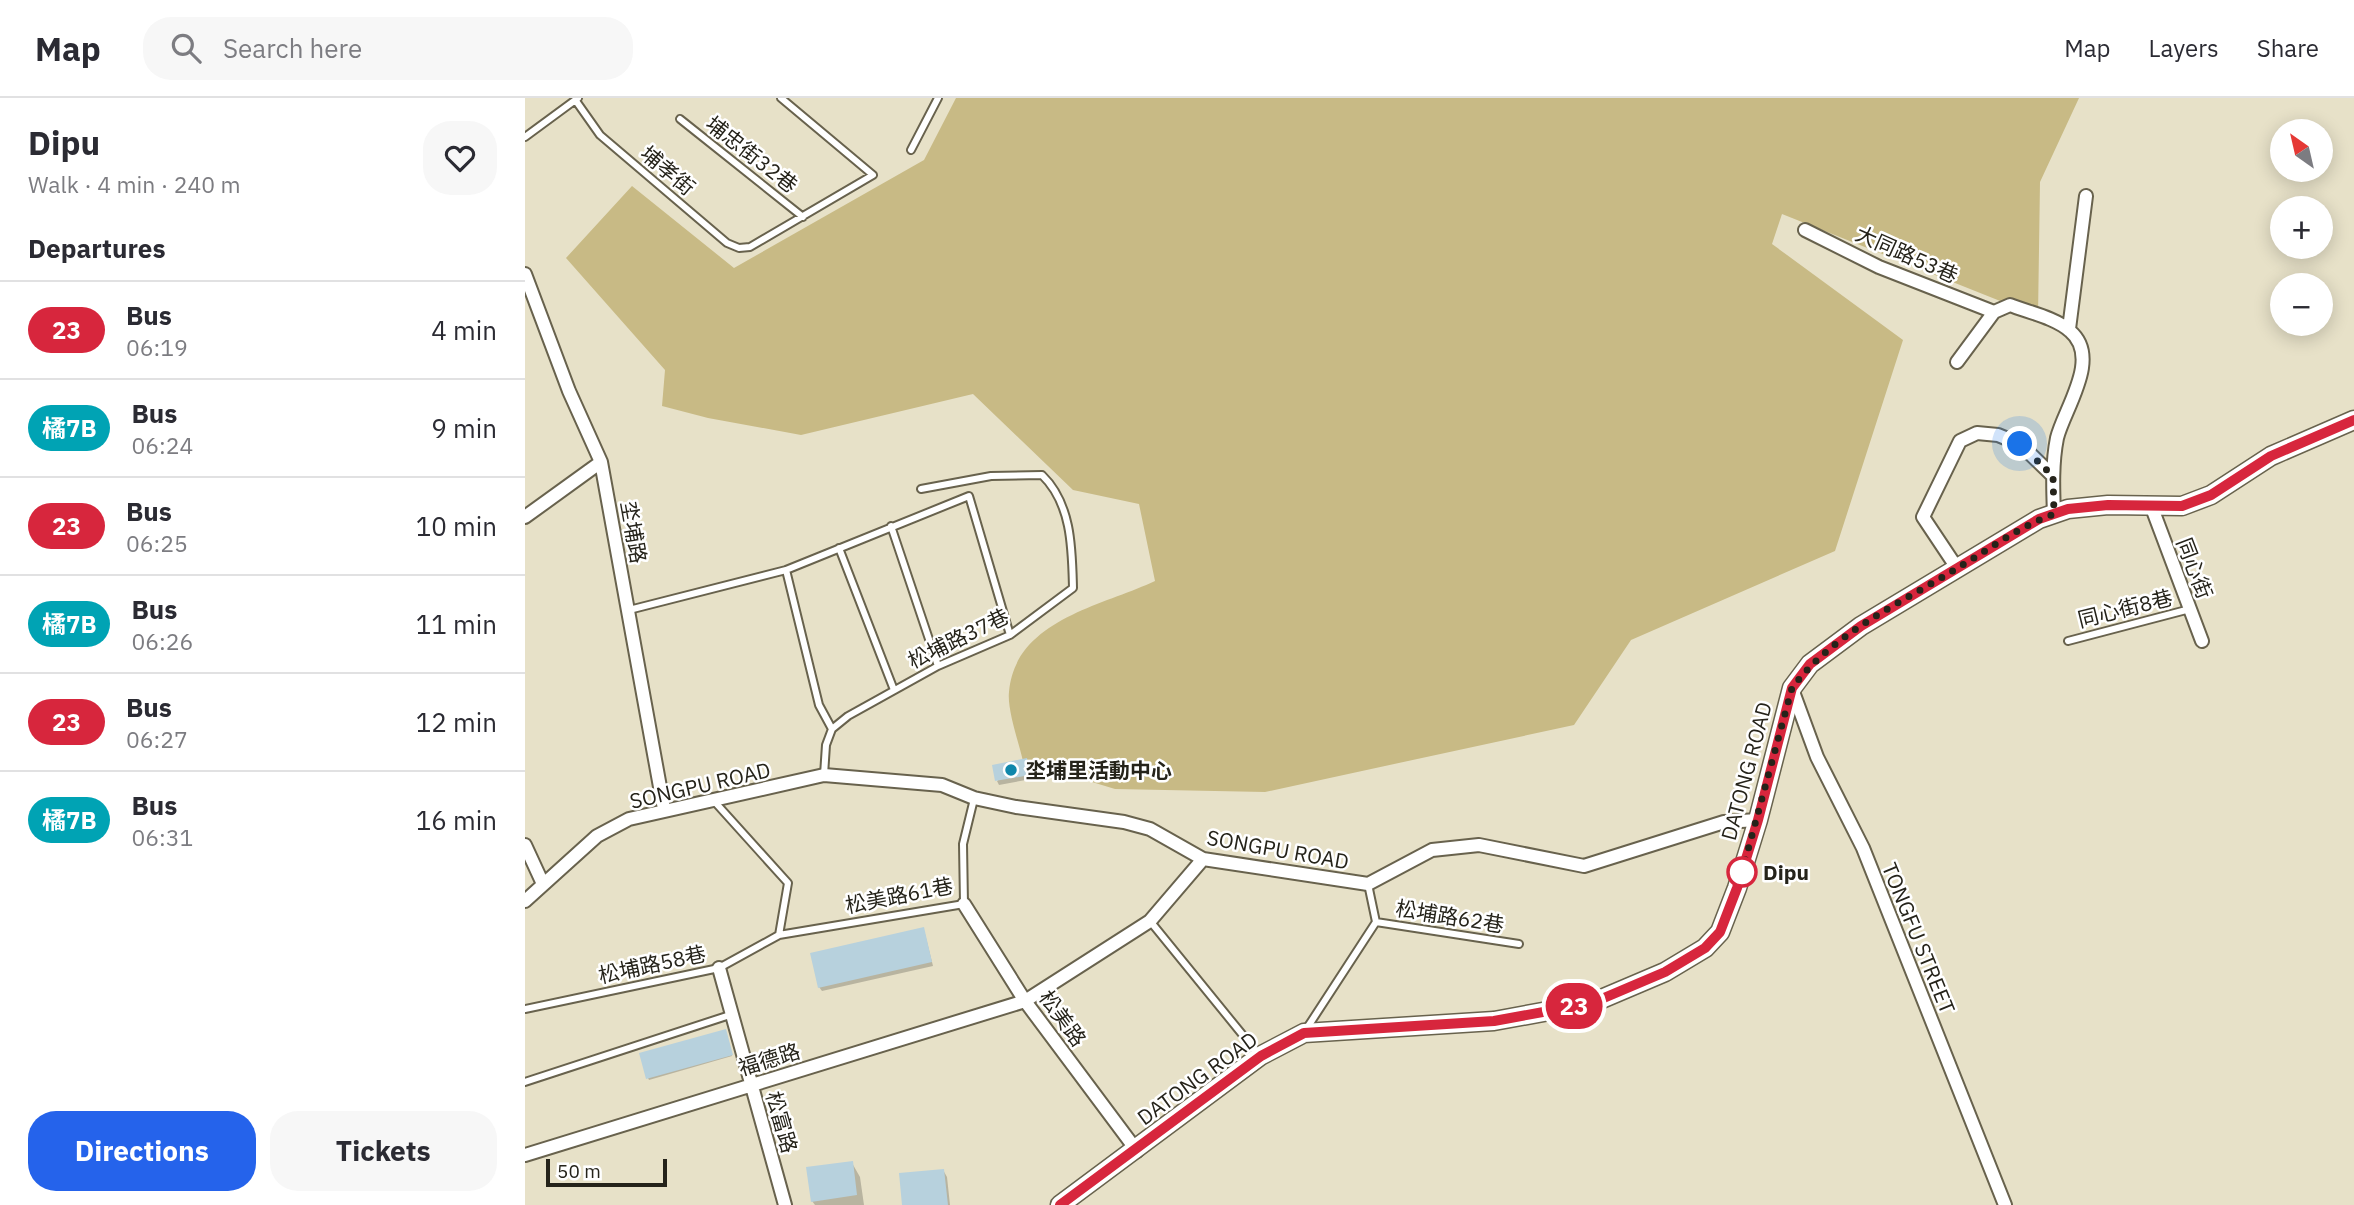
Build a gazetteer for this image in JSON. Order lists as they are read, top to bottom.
{
  "streets": {
    "street": [
      "大同路53巷",
      "坔埔路",
      "同心街",
      "DATONG ROAD",
      "SONGPU ROAD",
      "TONGFU STREET",
      "松美路",
      "福德路",
      "松富路"
    ],
    "lane": [
      "埔忠街32巷",
      "埔孝街",
      "同心街8巷",
      "松埔路37巷",
      "松美路61巷",
      "松埔路62巷",
      "松埔路58巷"
    ]
  },
  "crossings": [
    ["埔忠街32巷", "埔孝街"],
    ["坔埔路", "SONGPU ROAD"],
    ["同心街", "同心街8巷"],
    ["同心街", "DATONG ROAD"],
    ["DATONG ROAD", "SONGPU ROAD"],
    ["DATONG ROAD", "松埔路62巷"],
    ["DATONG ROAD", "TONGFU STREET"],
    ["DATONG ROAD", "松美路"],
    ["SONGPU ROAD", "松美路61巷"],
    ["SONGPU ROAD", "松埔路62巷"],
    ["SONGPU ROAD", "福德路"],
    ["松美路61巷", "松埔路58巷"],
    ["松美路61巷", "松美路"],
    ["松埔路58巷", "松富路"],
    ["松美路", "福德路"],
    ["福德路", "松富路"]
  ],
  "places": ["坔埔里活動中心", "Dipu"],
  "lines": ["bus line 23"],
  "scale_bar": "50 m",
  "north": "top left",
  "page": {
    "header": "Map",
    "search": "Search here",
    "nav": ["Map", "Layers", "Share"],
    "heading": [
      ["Dipu", "Walk · 4 min · 240 m"],
      "Departures"
    ],
    "on_map": "23",
    "map_buttons": ["+", "−"],
    "list": [
      {
        "mark": "23",
        "name": "Bus",
        "note": "06:19",
        "value": "4 min"
      },
      {
        "mark": "橘7B",
        "name": "Bus",
        "note": "06:24",
        "value": "9 min"
      },
      {
        "mark": "23",
        "name": "Bus",
        "note": "06:25",
        "value": "10 min"
      },
      {
        "mark": "橘7B",
        "name": "Bus",
        "note": "06:26",
        "value": "11 min"
      },
      {
        "mark": "23",
        "name": "Bus",
        "note": "06:27",
        "value": "12 min"
      },
      {
        "mark": "橘7B",
        "name": "Bus",
        "note": "06:31",
        "value": "16 min"
      }
    ],
    "buttons": ["Directions", "Tickets"],
    "scale": "50 m"
  }
}
